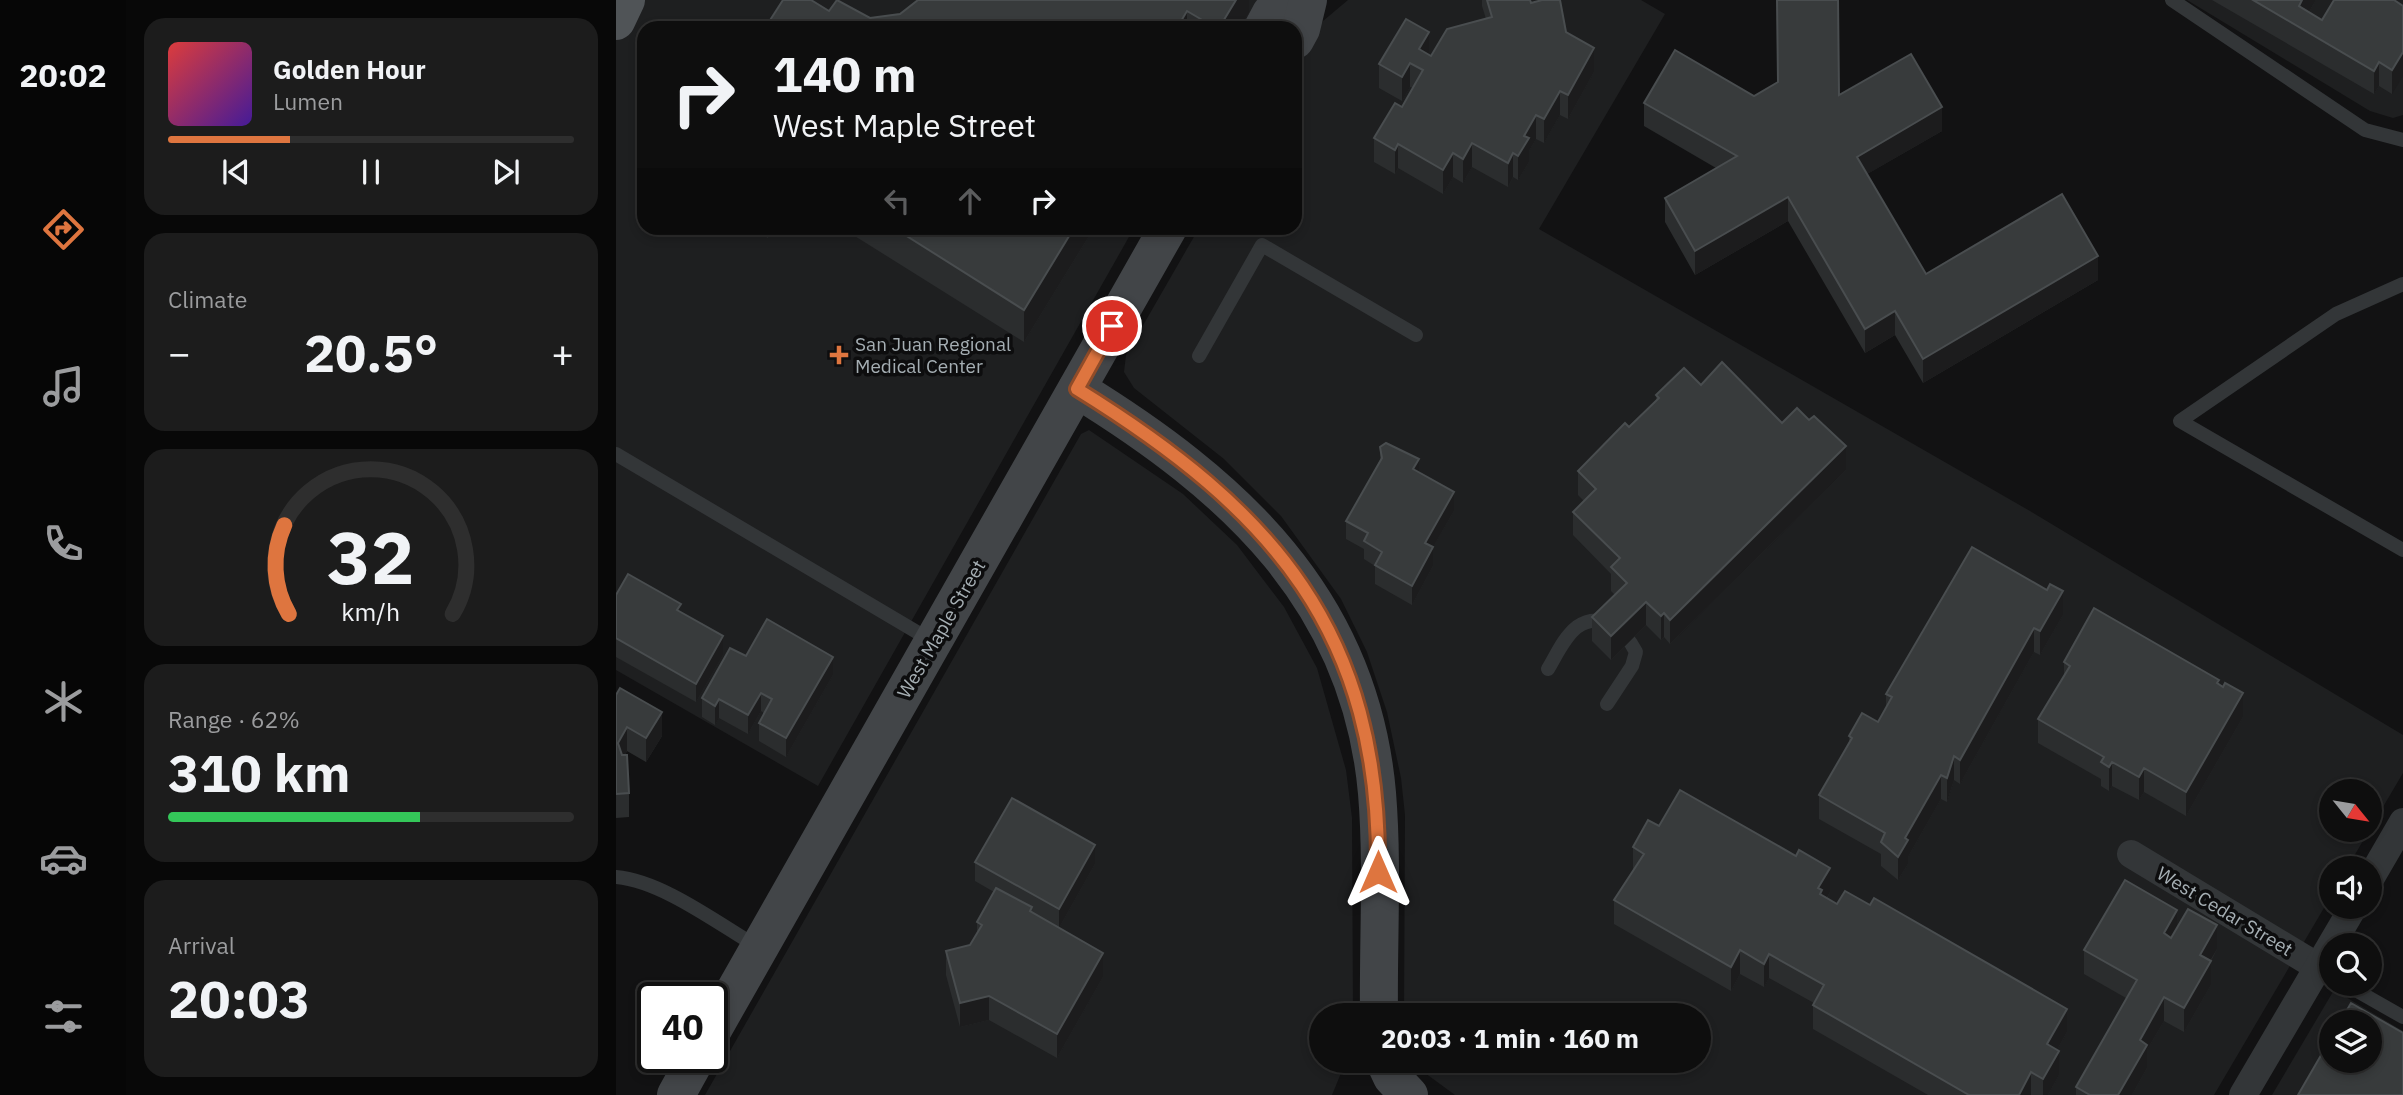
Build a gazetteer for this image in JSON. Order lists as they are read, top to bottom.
{
  "streets": {
    "street": ["West Maple Street", "West Cedar Street"]
  },
  "places": {
    "health": ["San Juan Regional Medical Center"]
  },
  "north": "bottom right",
  "page": {
    "tabs": "20:02",
    "turn": ["140 m", "West Maple Street"],
    "song": ["Golden Hour", "Lumen"],
    "tile": [
      "Climate",
      ["Range · 62%", "310 km"],
      ["Arrival", "20:03"]
    ],
    "heat": ["−", "20.5°", "+"],
    "limit": "40",
    "trip": "20:03 · 1 min · 160 m",
    "gauge": ["32", "km/h"]
  }
}
